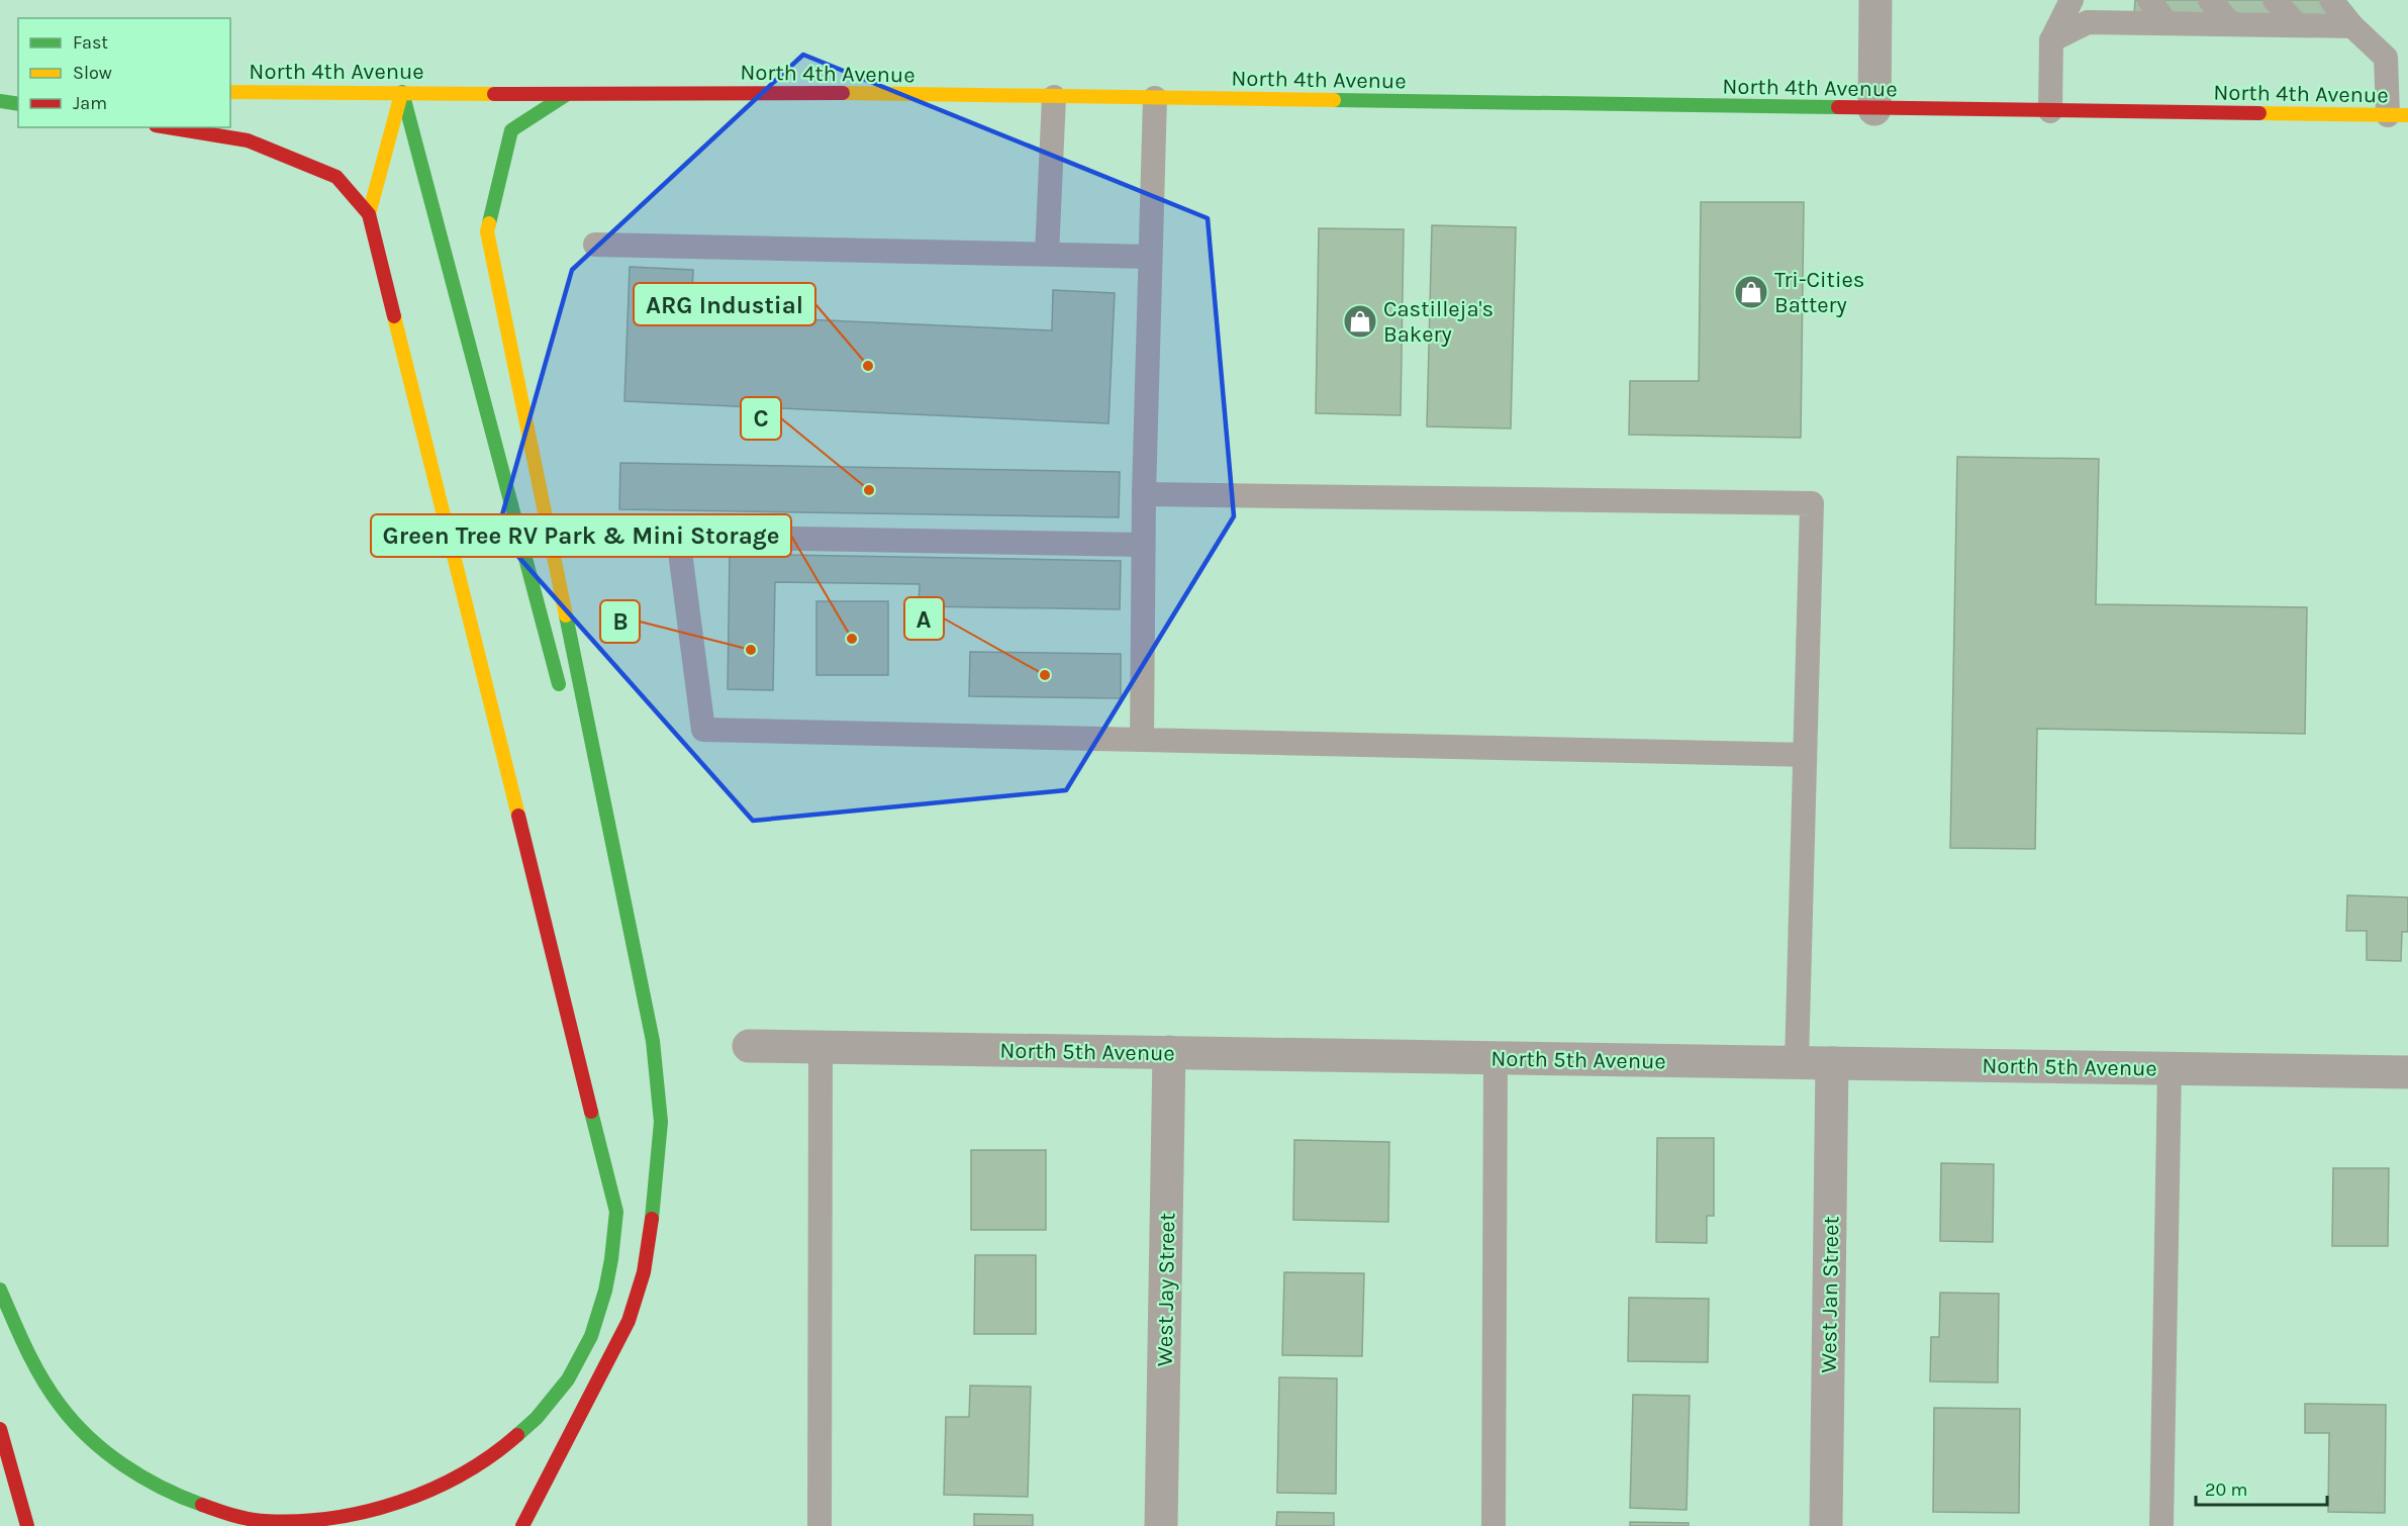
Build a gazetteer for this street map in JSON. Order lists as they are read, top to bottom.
{
  "streets": {
    "main road": ["North 4th Avenue"],
    "street": ["North 5th Avenue", "West Jay Street", "West Jan Street"]
  },
  "crossings": [
    ["North 5th Avenue", "West Jay Street"],
    ["North 5th Avenue", "West Jan Street"]
  ],
  "places": {
    "shop": ["Tri-Cities Battery", "Castilleja's Bakery"],
    "other": [
      "ARG Industial",
      "C",
      "Green Tree RV Park & Mini Storage",
      "B",
      "A"
    ]
  },
  "legend": ["Fast", "Slow", "Jam"],
  "scale_bar": "20 m"
}
